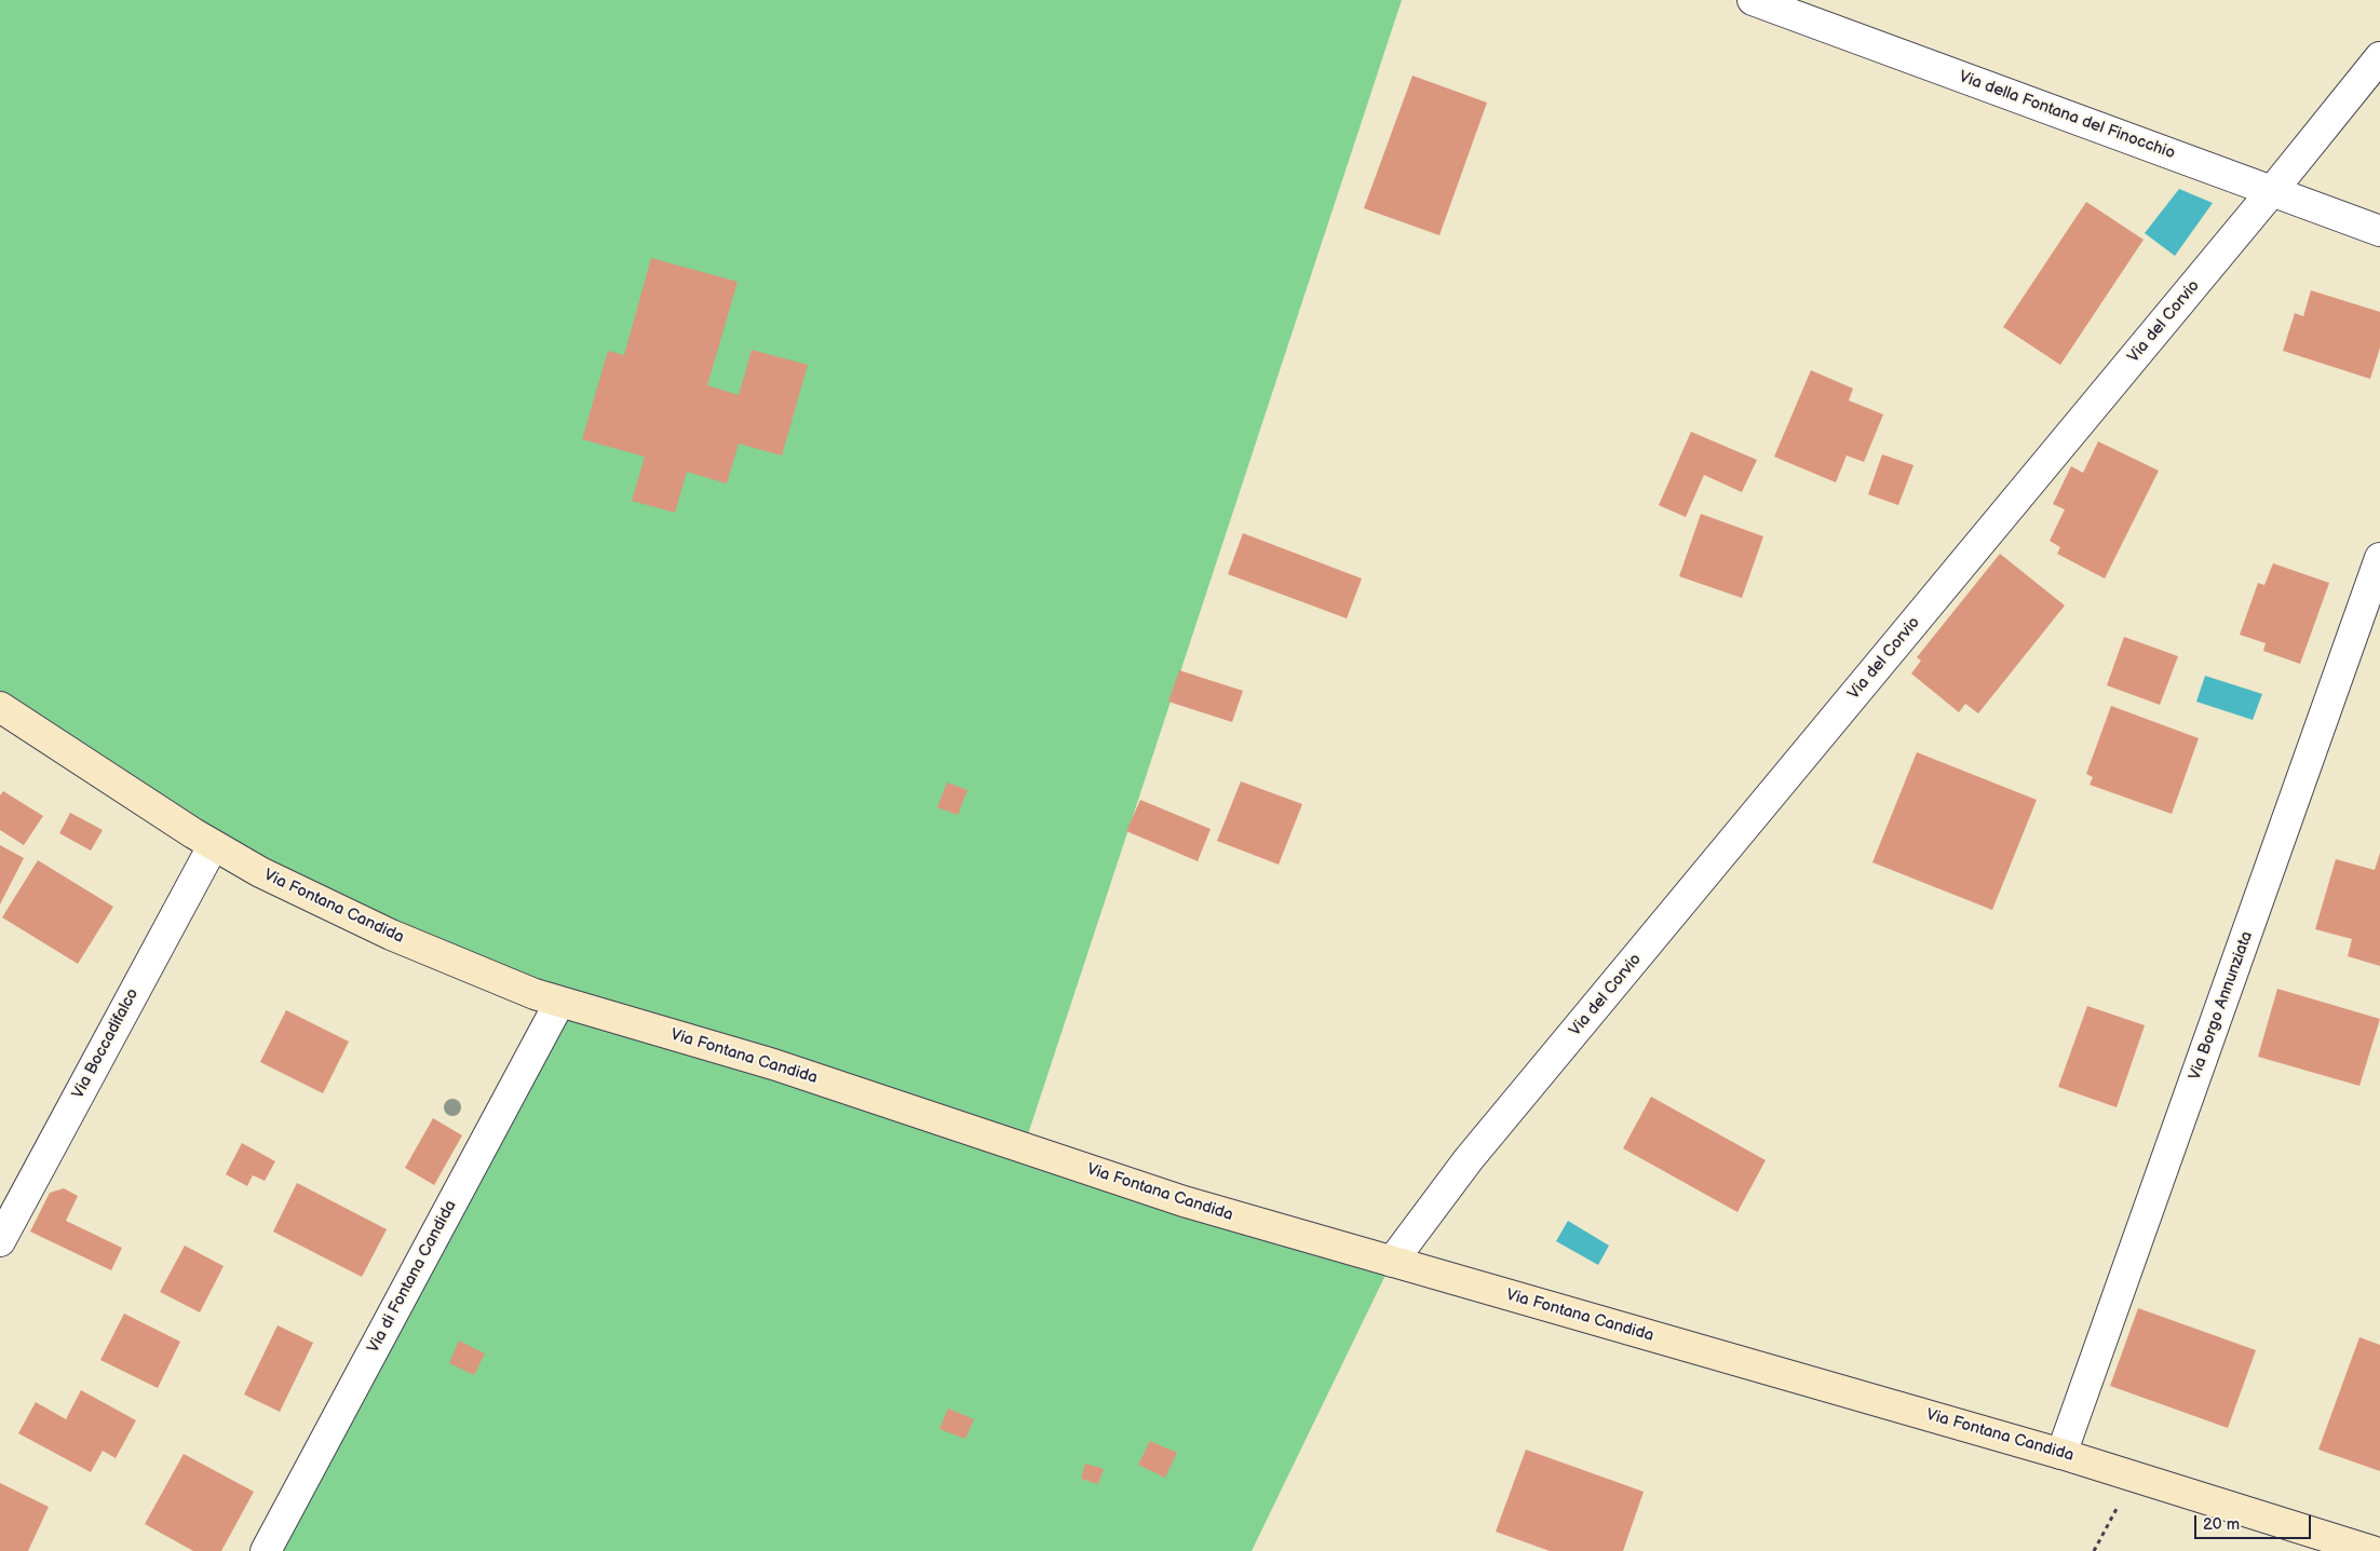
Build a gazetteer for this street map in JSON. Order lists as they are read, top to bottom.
{
  "streets": {
    "main road": ["Via Fontana Candida"],
    "street": [
      "Via della Fontana del Finocchio",
      "Via del Corvio",
      "Via Borgo Annunziata",
      "Via Boccadifalco",
      "Via di Fontana Candida"
    ]
  },
  "crossings": [
    ["Via della Fontana del Finocchio", "Via del Corvio"],
    ["Via del Corvio", "Via Fontana Candida"],
    ["Via Fontana Candida", "Via Borgo Annunziata"],
    ["Via Fontana Candida", "Via Boccadifalco"],
    ["Via Fontana Candida", "Via di Fontana Candida"]
  ],
  "scale_bar": "20 m"
}
